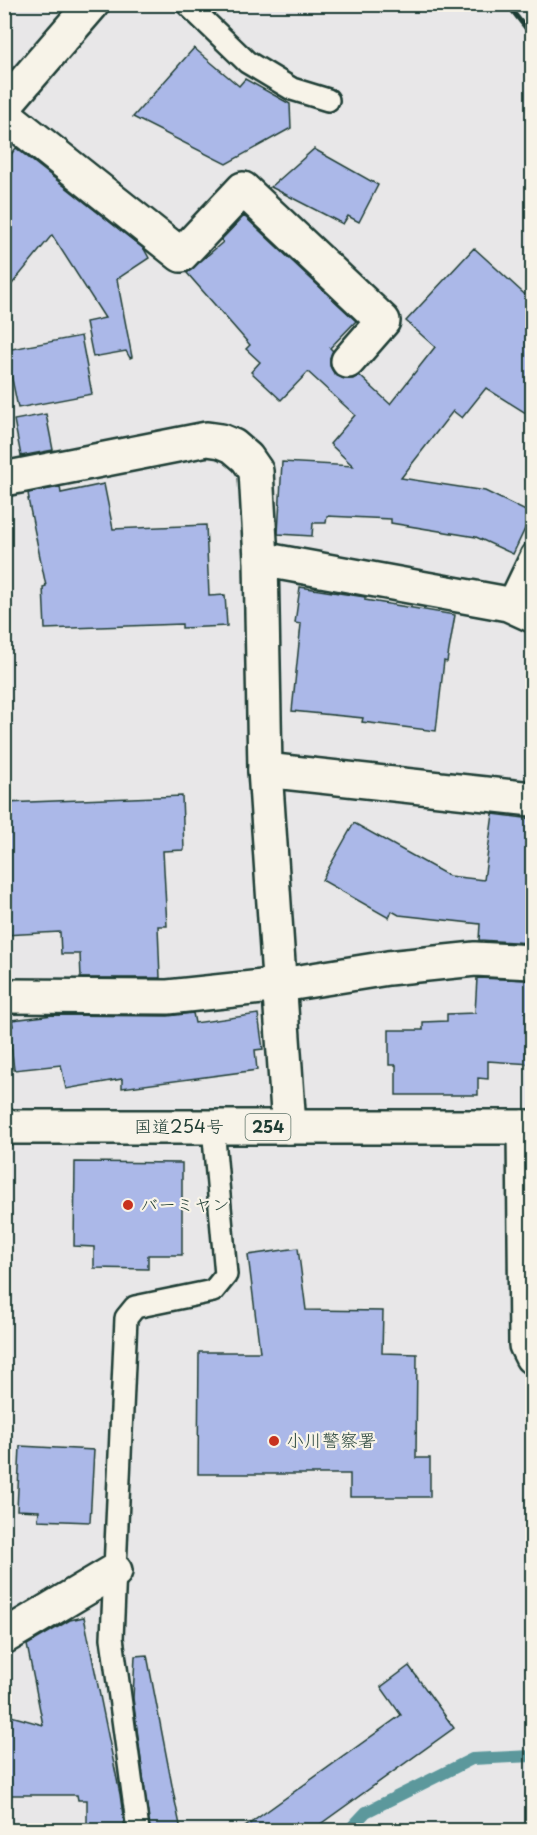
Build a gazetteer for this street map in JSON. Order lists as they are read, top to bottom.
{
  "streets": {
    "main road": ["国道254号", "254"]
  },
  "places": ["バーミヤン", "小川警察署"]
}
